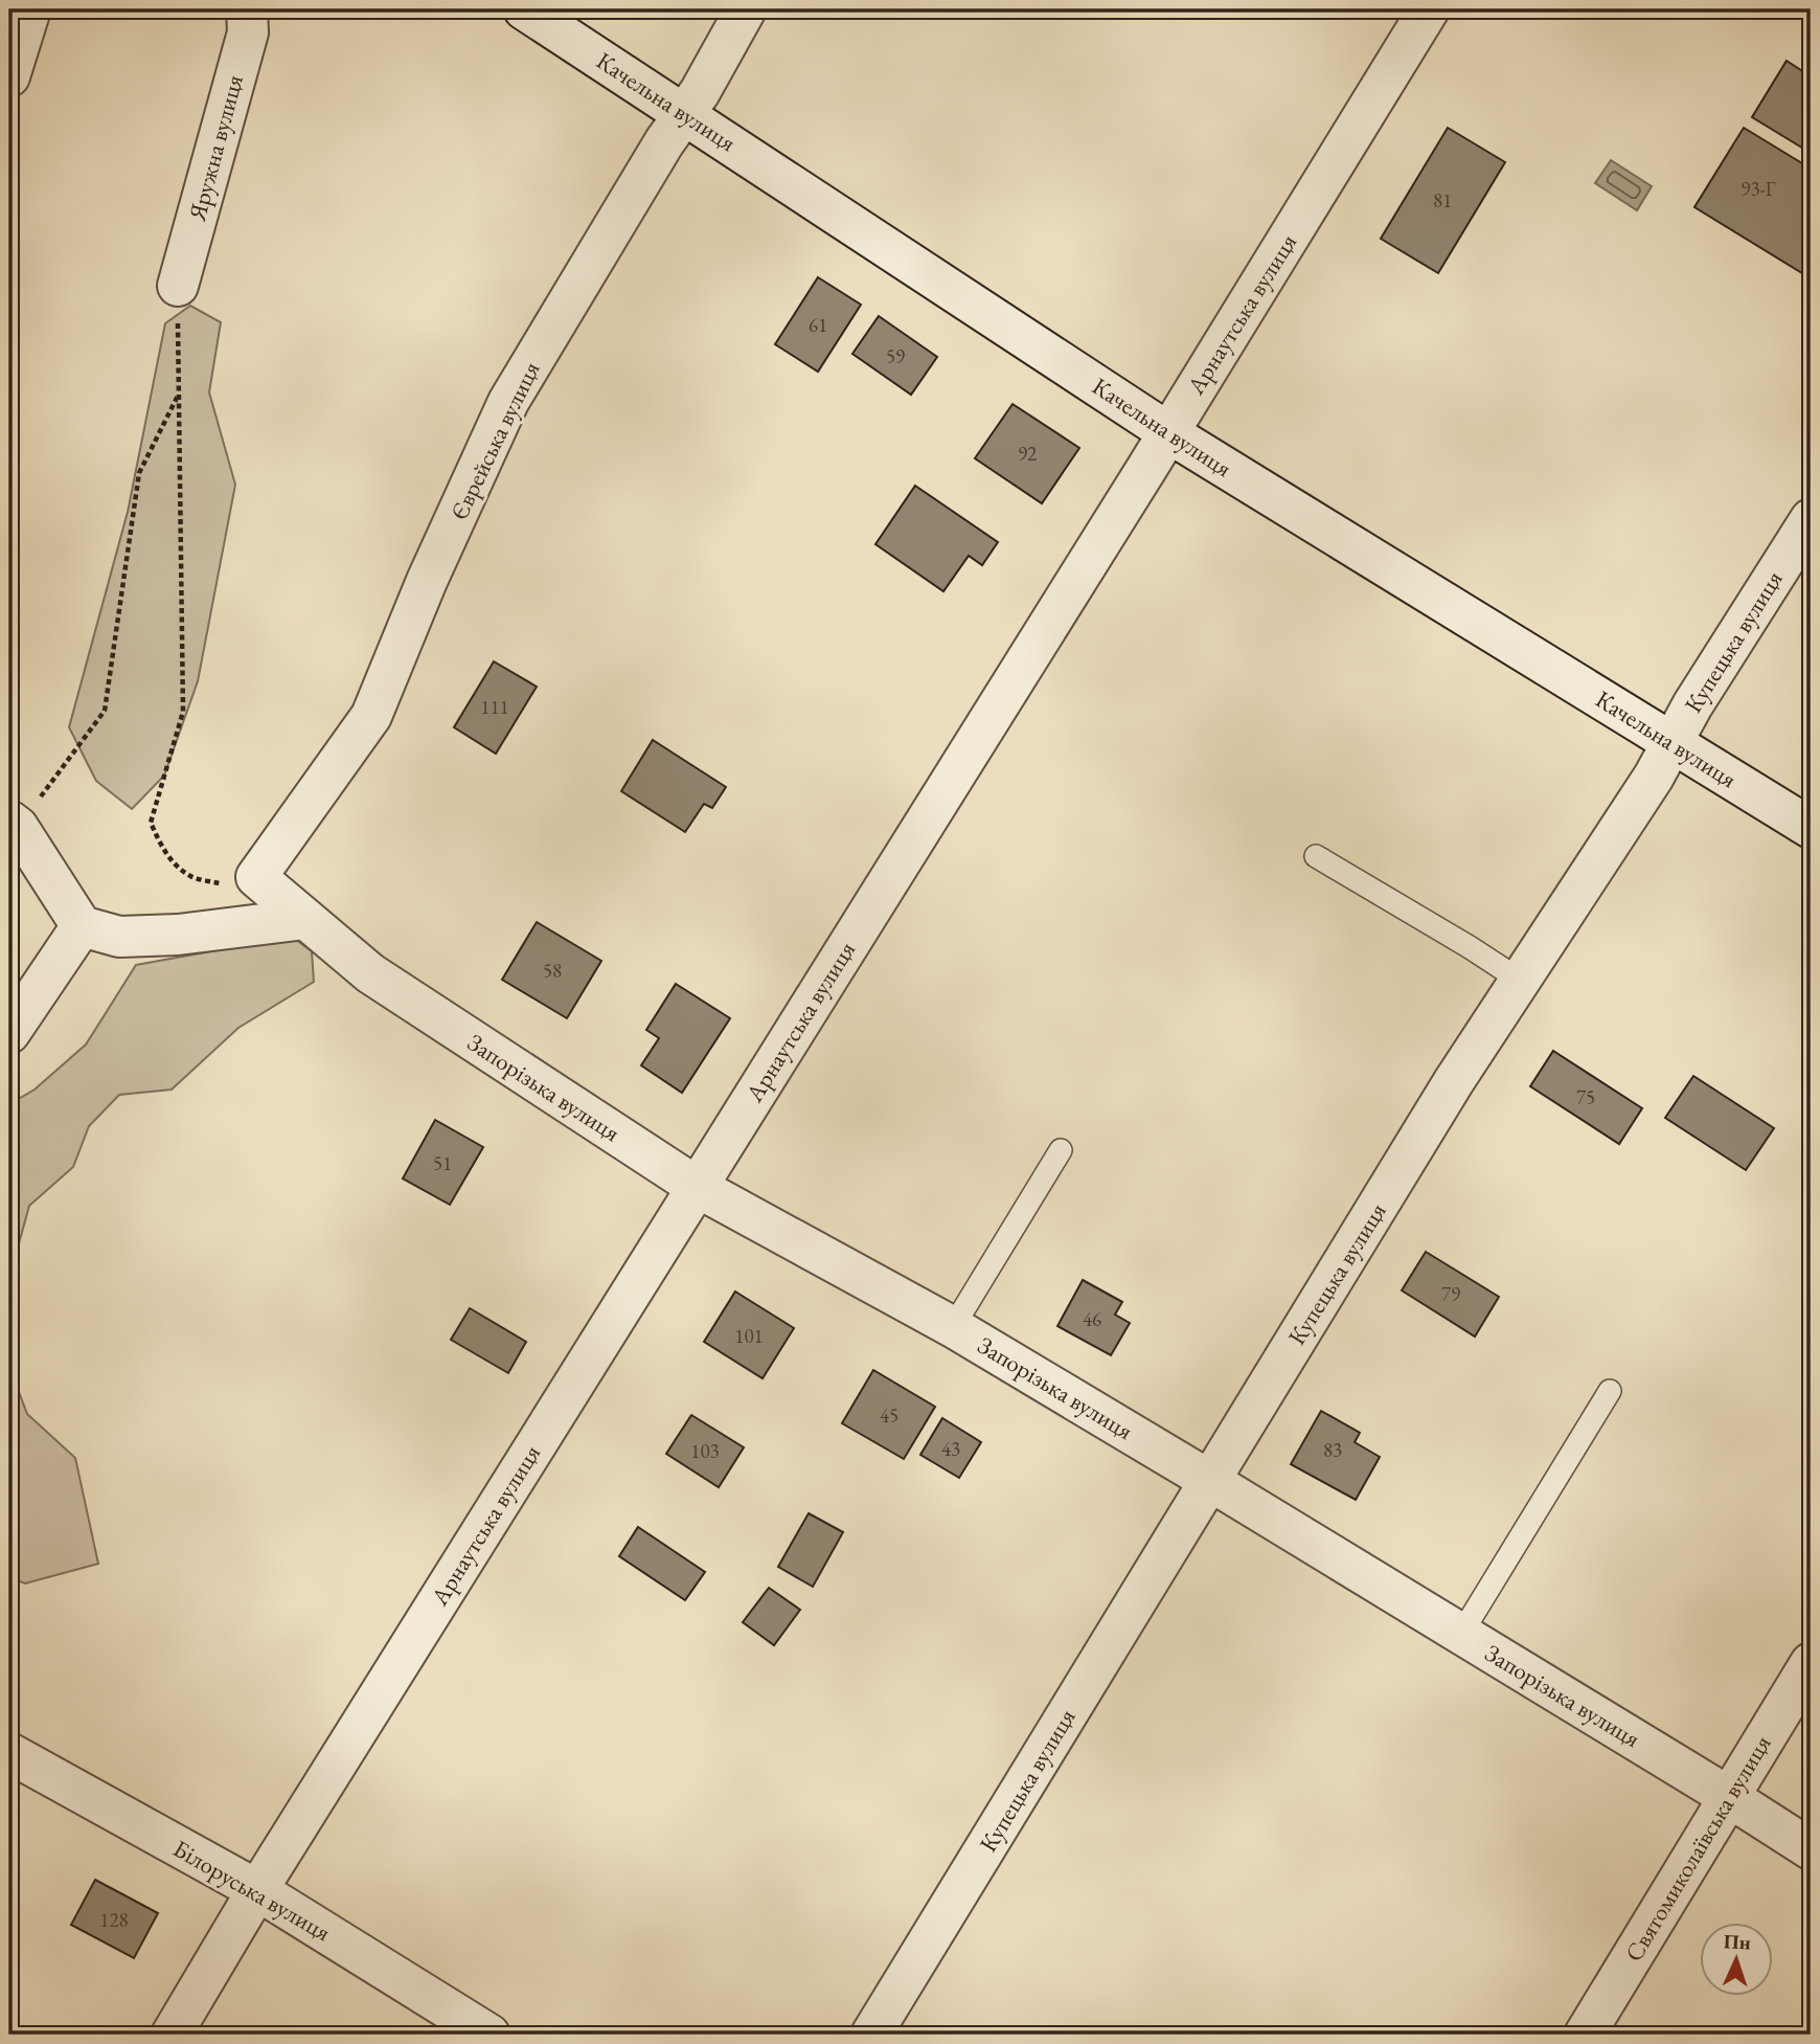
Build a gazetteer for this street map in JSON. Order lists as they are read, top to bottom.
{
  "streets": {
    "street": [
      "Качельна вулиця",
      "Яружна вулиця",
      "Арнаутська вулиця",
      "Єврейська вулиця",
      "Купецька вулиця",
      "Запорізька вулиця",
      "Святомиколаївська вулиця",
      "Білоруська вулиця"
    ]
  },
  "crossings": [
    ["Качельна вулиця", "Арнаутська вулиця"],
    ["Качельна вулиця", "Єврейська вулиця"],
    ["Качельна вулиця", "Купецька вулиця"],
    ["Арнаутська вулиця", "Запорізька вулиця"],
    ["Арнаутська вулиця", "Білоруська вулиця"],
    ["Єврейська вулиця", "Запорізька вулиця"],
    ["Купецька вулиця", "Запорізька вулиця"],
    ["Запорізька вулиця", "Святомиколаївська вулиця"]
  ],
  "house_numbers": [
    "93-Г",
    "81",
    "61",
    "59",
    "92",
    "111",
    "58",
    "75",
    "51",
    "79",
    "46",
    "101",
    "45",
    "43",
    "83",
    "103",
    "128"
  ],
  "north": "top"
}
